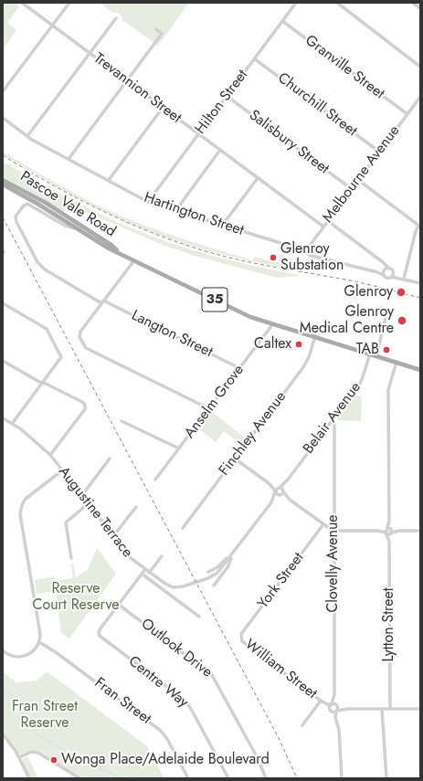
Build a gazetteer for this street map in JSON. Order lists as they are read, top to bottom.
{
  "streets": {
    "main road": ["Pascoe Vale Road", "35"],
    "street": [
      "Granville Street",
      "Trevannion Street",
      "Hilton Street",
      "Churchill Street",
      "Salisbury Street",
      "Melbourne Avenue",
      "Hartington Street",
      "Langton Street",
      "Anselm Grove",
      "Belair Avenue",
      "Finchley Avenue",
      "Augustine Terrace",
      "Clovelly Avenue",
      "York Street",
      "Lytton Street",
      "Outlook Drive",
      "William Street",
      "Centre Way",
      "Fran Street"
    ]
  },
  "crossings": [
    ["Granville Street", "Hilton Street"],
    ["Granville Street", "Melbourne Avenue"],
    ["Trevannion Street", "Hilton Street"],
    ["Trevannion Street", "Melbourne Avenue"],
    ["Hilton Street", "Churchill Street"],
    ["Hilton Street", "Salisbury Street"],
    ["Hilton Street", "Hartington Street"],
    ["Churchill Street", "Melbourne Avenue"],
    ["Salisbury Street", "Melbourne Avenue"],
    ["Melbourne Avenue", "Hartington Street"],
    ["Pascoe Vale Road", "Langton Street"],
    ["Pascoe Vale Road", "Anselm Grove"],
    ["Pascoe Vale Road", "Belair Avenue"],
    ["Pascoe Vale Road", "Finchley Avenue"],
    ["Langton Street", "Anselm Grove"],
    ["Belair Avenue", "Clovelly Avenue"],
    ["Clovelly Avenue", "William Street"],
    ["York Street", "William Street"],
    ["Lytton Street", "William Street"],
    ["Outlook Drive", "Centre Way"]
  ],
  "parks": ["Reserve Court Reserve", "Fran Street Reserve"],
  "places": [
    "Glenroy Substation",
    "Glenroy",
    "Glenroy Medical Centre",
    "Caltex",
    "TAB",
    "Wonga Place/Adelaide Boulevard"
  ]
}
